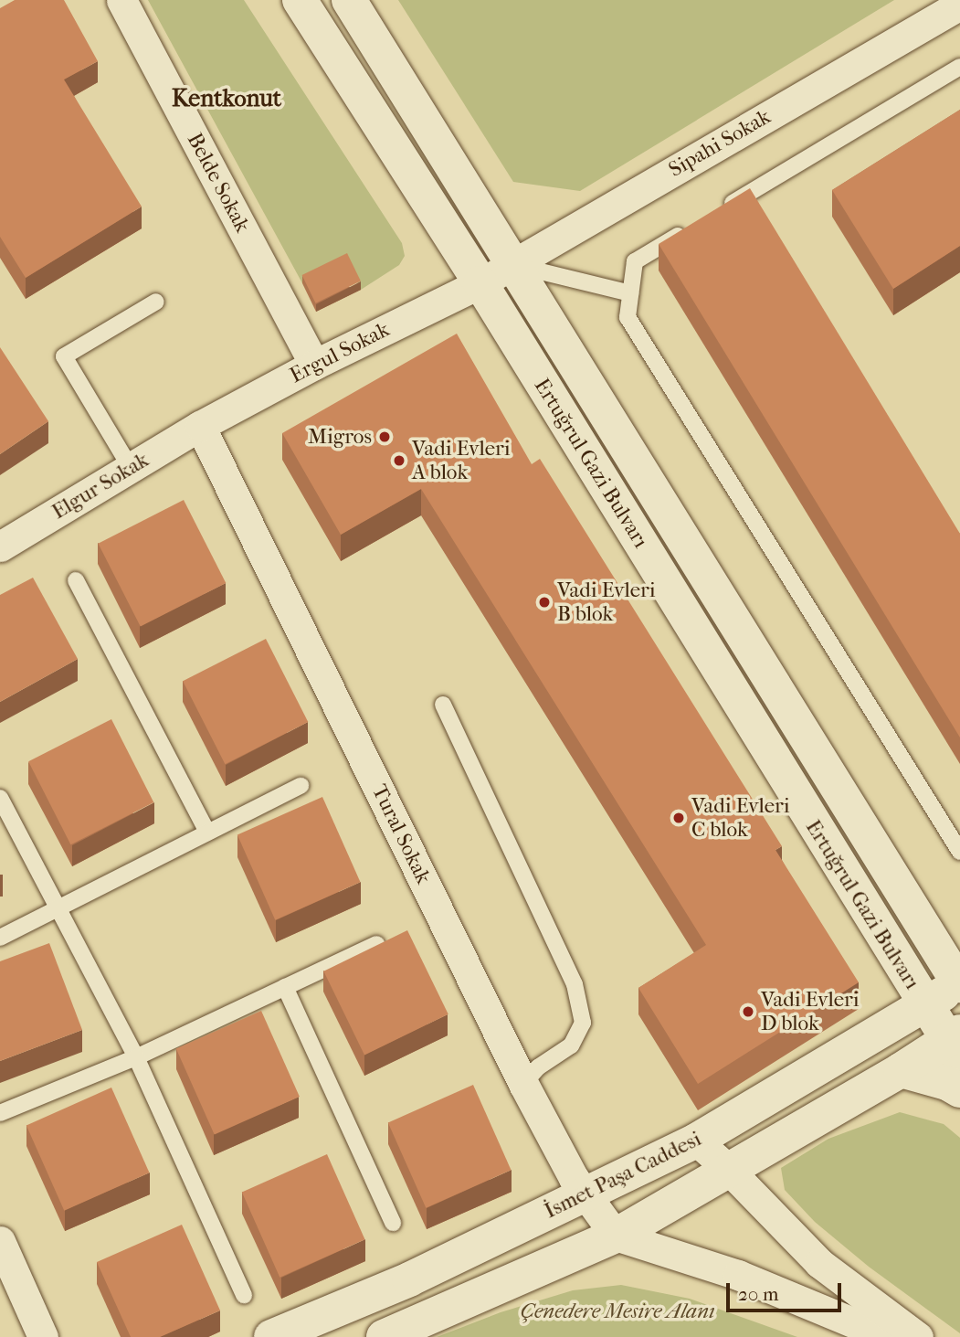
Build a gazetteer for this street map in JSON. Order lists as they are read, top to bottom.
{
  "streets": {
    "main road": ["Ertuğrul Gazi Bulvarı", "İsmet Paşa Caddesi"],
    "street": [
      "Sipahi Sokak",
      "Belde Sokak",
      "Ergul Sokak",
      "Elgur Sokak",
      "Tural Sokak"
    ]
  },
  "crossings": [
    ["Sipahi Sokak", "Ergul Sokak"],
    ["Sipahi Sokak", "Ertuğrul Gazi Bulvarı"],
    ["Belde Sokak", "Ergul Sokak"],
    ["Ergul Sokak", "Ertuğrul Gazi Bulvarı"],
    ["Ergul Sokak", "Elgur Sokak"],
    ["Ergul Sokak", "Tural Sokak"],
    ["Ertuğrul Gazi Bulvarı", "İsmet Paşa Caddesi"],
    ["Elgur Sokak", "Tural Sokak"],
    ["Tural Sokak", "İsmet Paşa Caddesi"]
  ],
  "districts": ["Kentkonut"],
  "parks": ["Çenedere Mesire Alanı"],
  "places": [
    "Migros",
    "Vadi Evleri A blok",
    "Vadi Evleri B blok",
    "Vadi Evleri C blok",
    "Vadi Evleri D blok"
  ],
  "scale_bar": "20 m"
}
